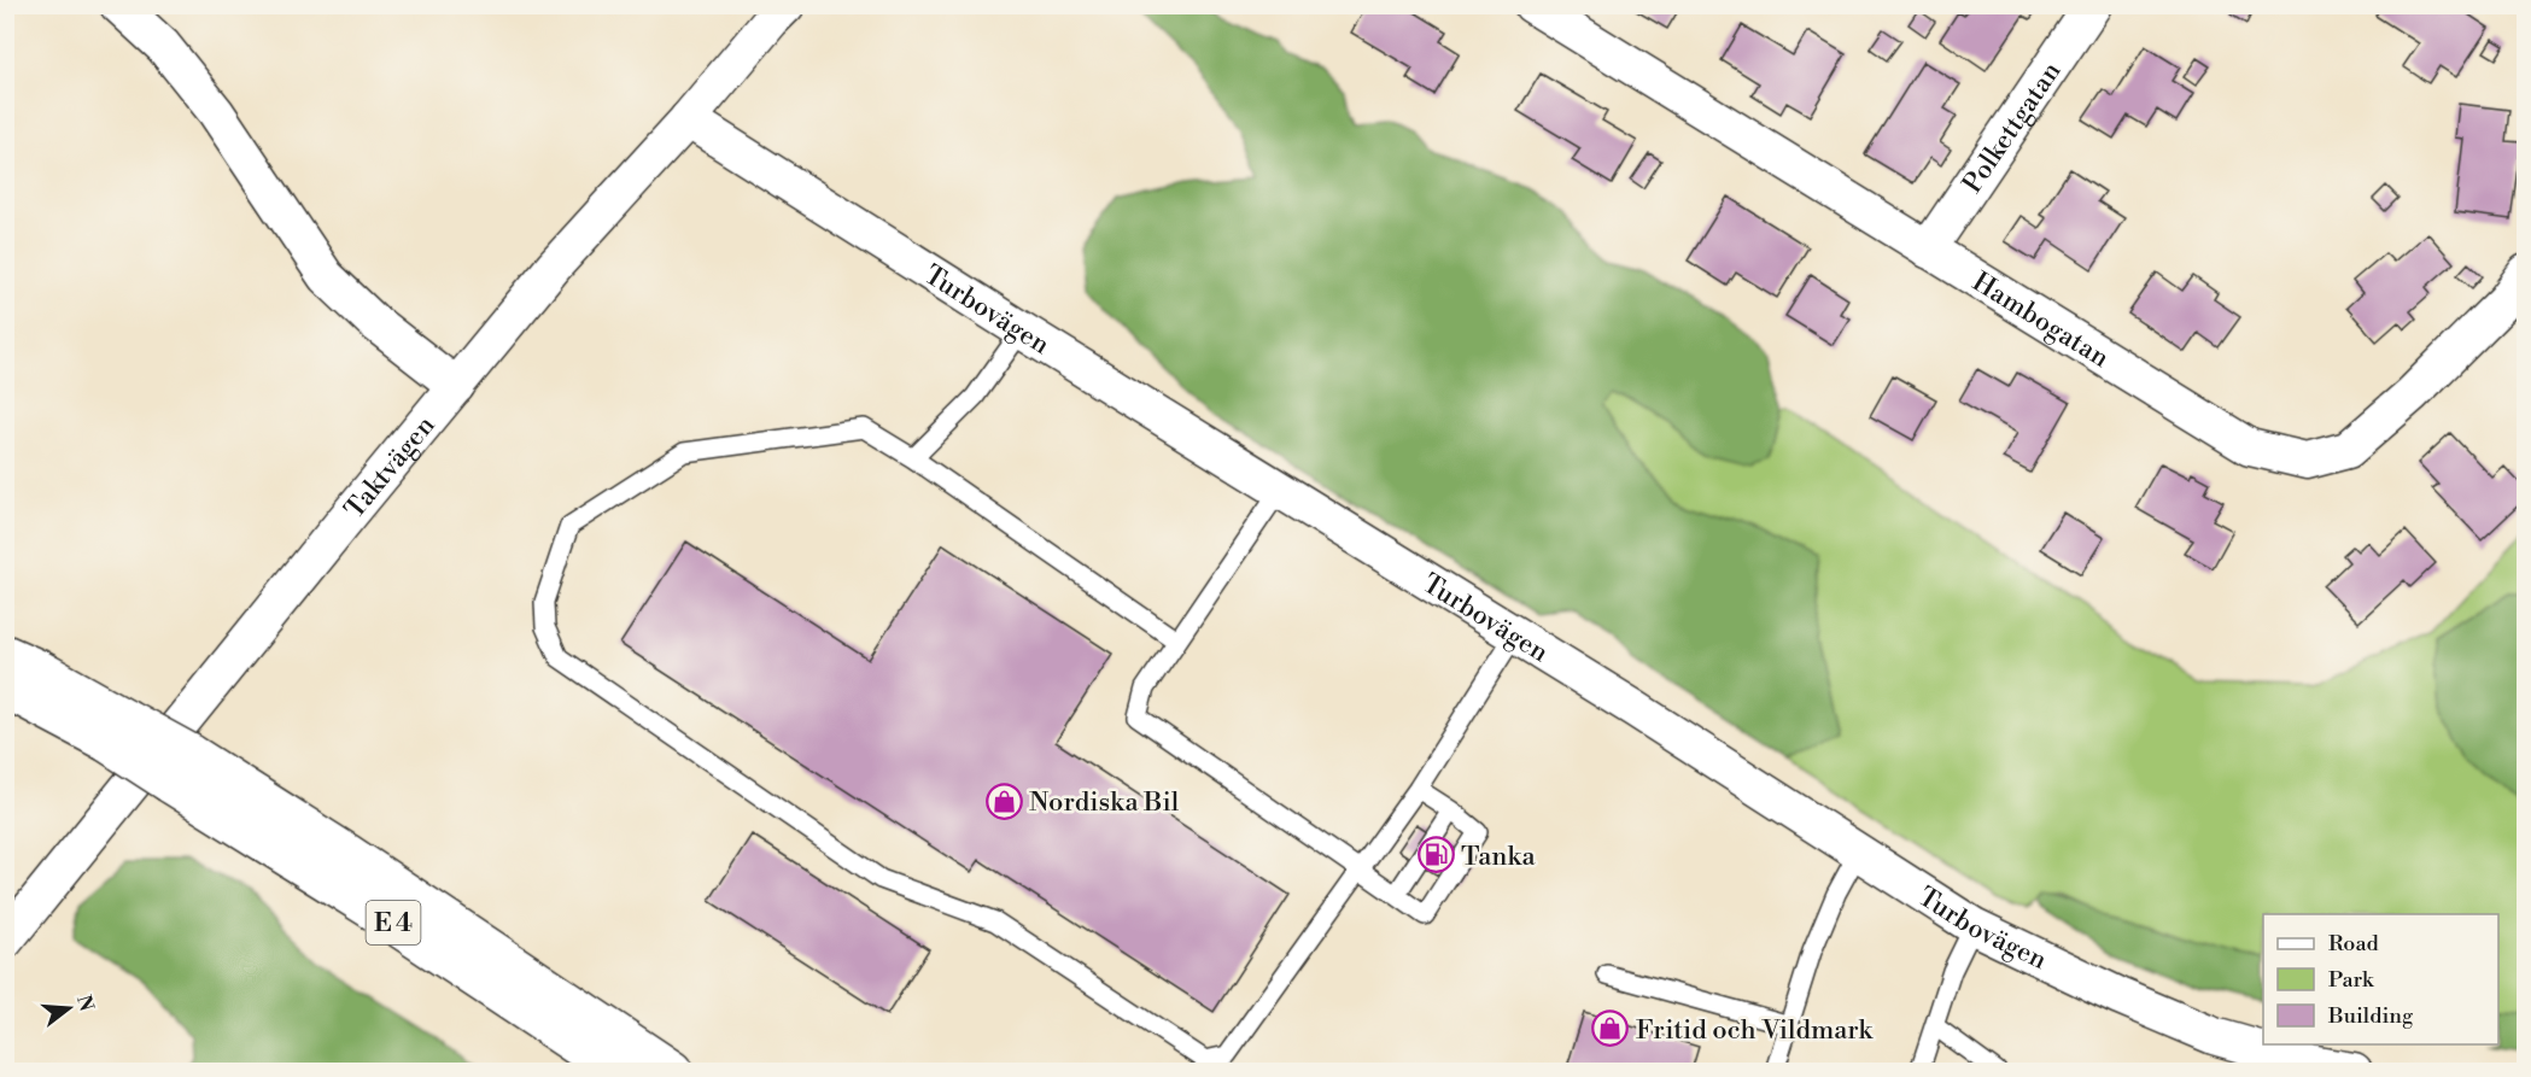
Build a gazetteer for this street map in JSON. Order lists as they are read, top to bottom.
{
  "streets": {
    "highway": ["E 4"],
    "street": [
      "Polkettgatan",
      "Turbovägen",
      "Hambogatan",
      "Taktvägen"
    ]
  },
  "crossings": [
    ["Polkettgatan", "Hambogatan"],
    ["Turbovägen", "Taktvägen"]
  ],
  "places": {
    "shop": ["Nordiska Bil", "Fritid och Vildmark"],
    "fuel station": ["Tanka"]
  },
  "legend": ["Road", "Park", "Building"],
  "north": "right"
}
